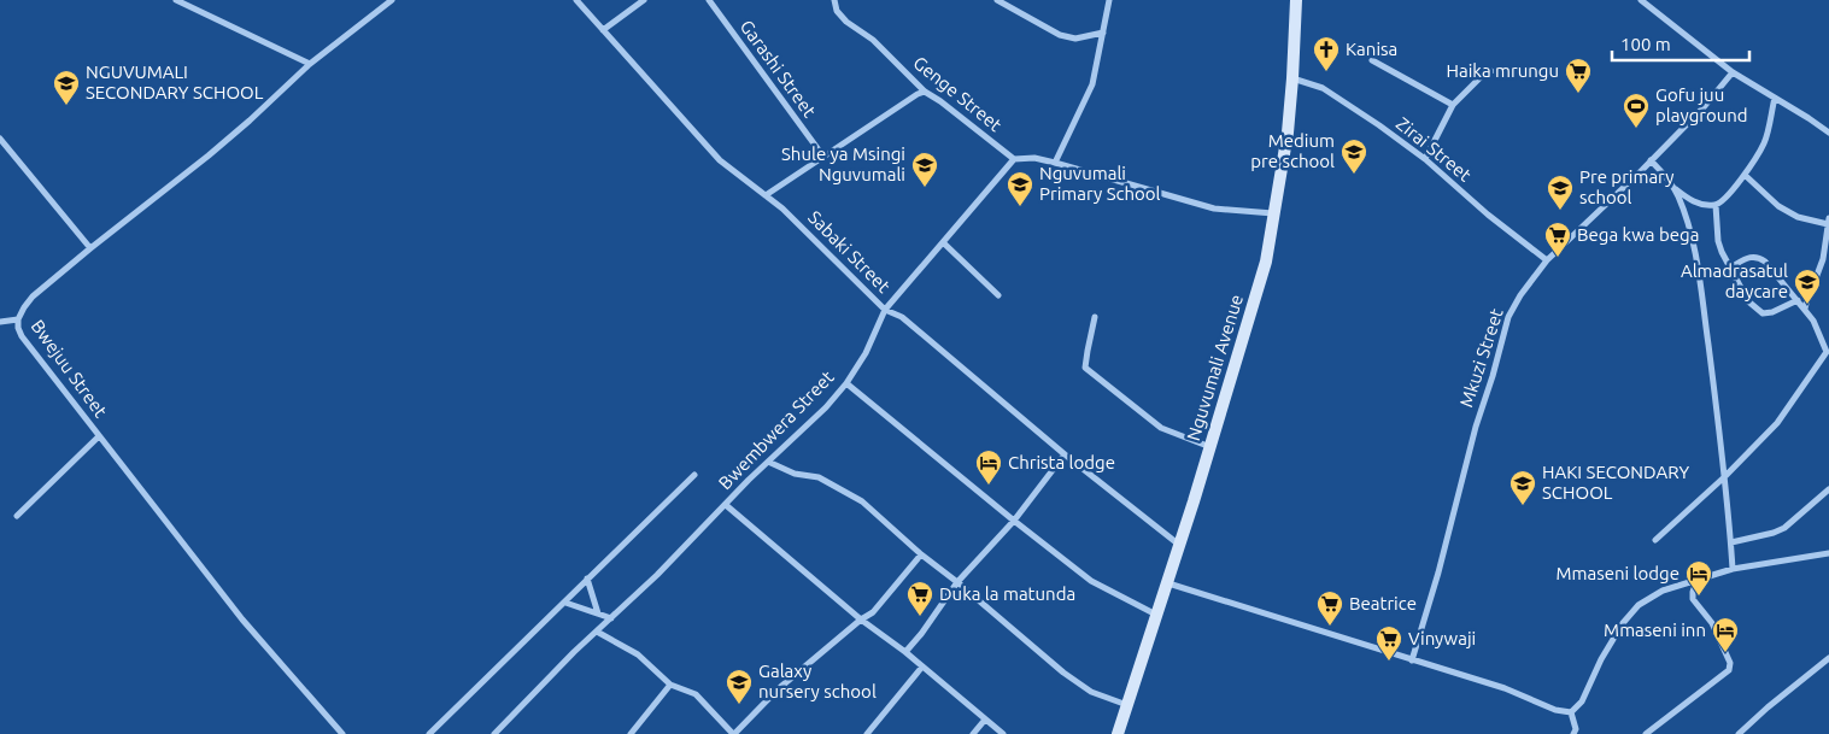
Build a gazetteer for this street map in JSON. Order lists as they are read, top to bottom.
{
  "streets": {
    "street": [
      "Garashi Street",
      "Genge Street",
      "Zirai Street",
      "Sabaki Street",
      "Mkuzi Street",
      "Nguvumali Avenue",
      "Bwejuu Street",
      "Bwembwera Street"
    ]
  },
  "crossings": [
    ["Genge Street", "Bwembwera Street"],
    ["Zirai Street", "Mkuzi Street"],
    ["Zirai Street", "Nguvumali Avenue"],
    ["Sabaki Street", "Nguvumali Avenue"],
    ["Sabaki Street", "Bwembwera Street"]
  ],
  "places": {
    "church": ["Kanisa"],
    "supermarket": [
      "Haika mrungu",
      "Bega kwa bega",
      "Duka la matunda",
      "Beatrice",
      "Vinywaji"
    ],
    "school or university": [
      "NGUVUMALI SECONDARY SCHOOL",
      "Medium pre school",
      "Shule ya Msingi Nguvumali",
      "Nguvumali Primary School",
      "Pre primary school",
      "Almadrasatul daycare",
      "HAKI SECONDARY SCHOOL",
      "Galaxy nursery school"
    ],
    "sports": ["Gofu juu playground"],
    "hotel": ["Christa lodge", "Mmaseni lodge", "Mmaseni inn"]
  },
  "scale_bar": "100 m"
}
